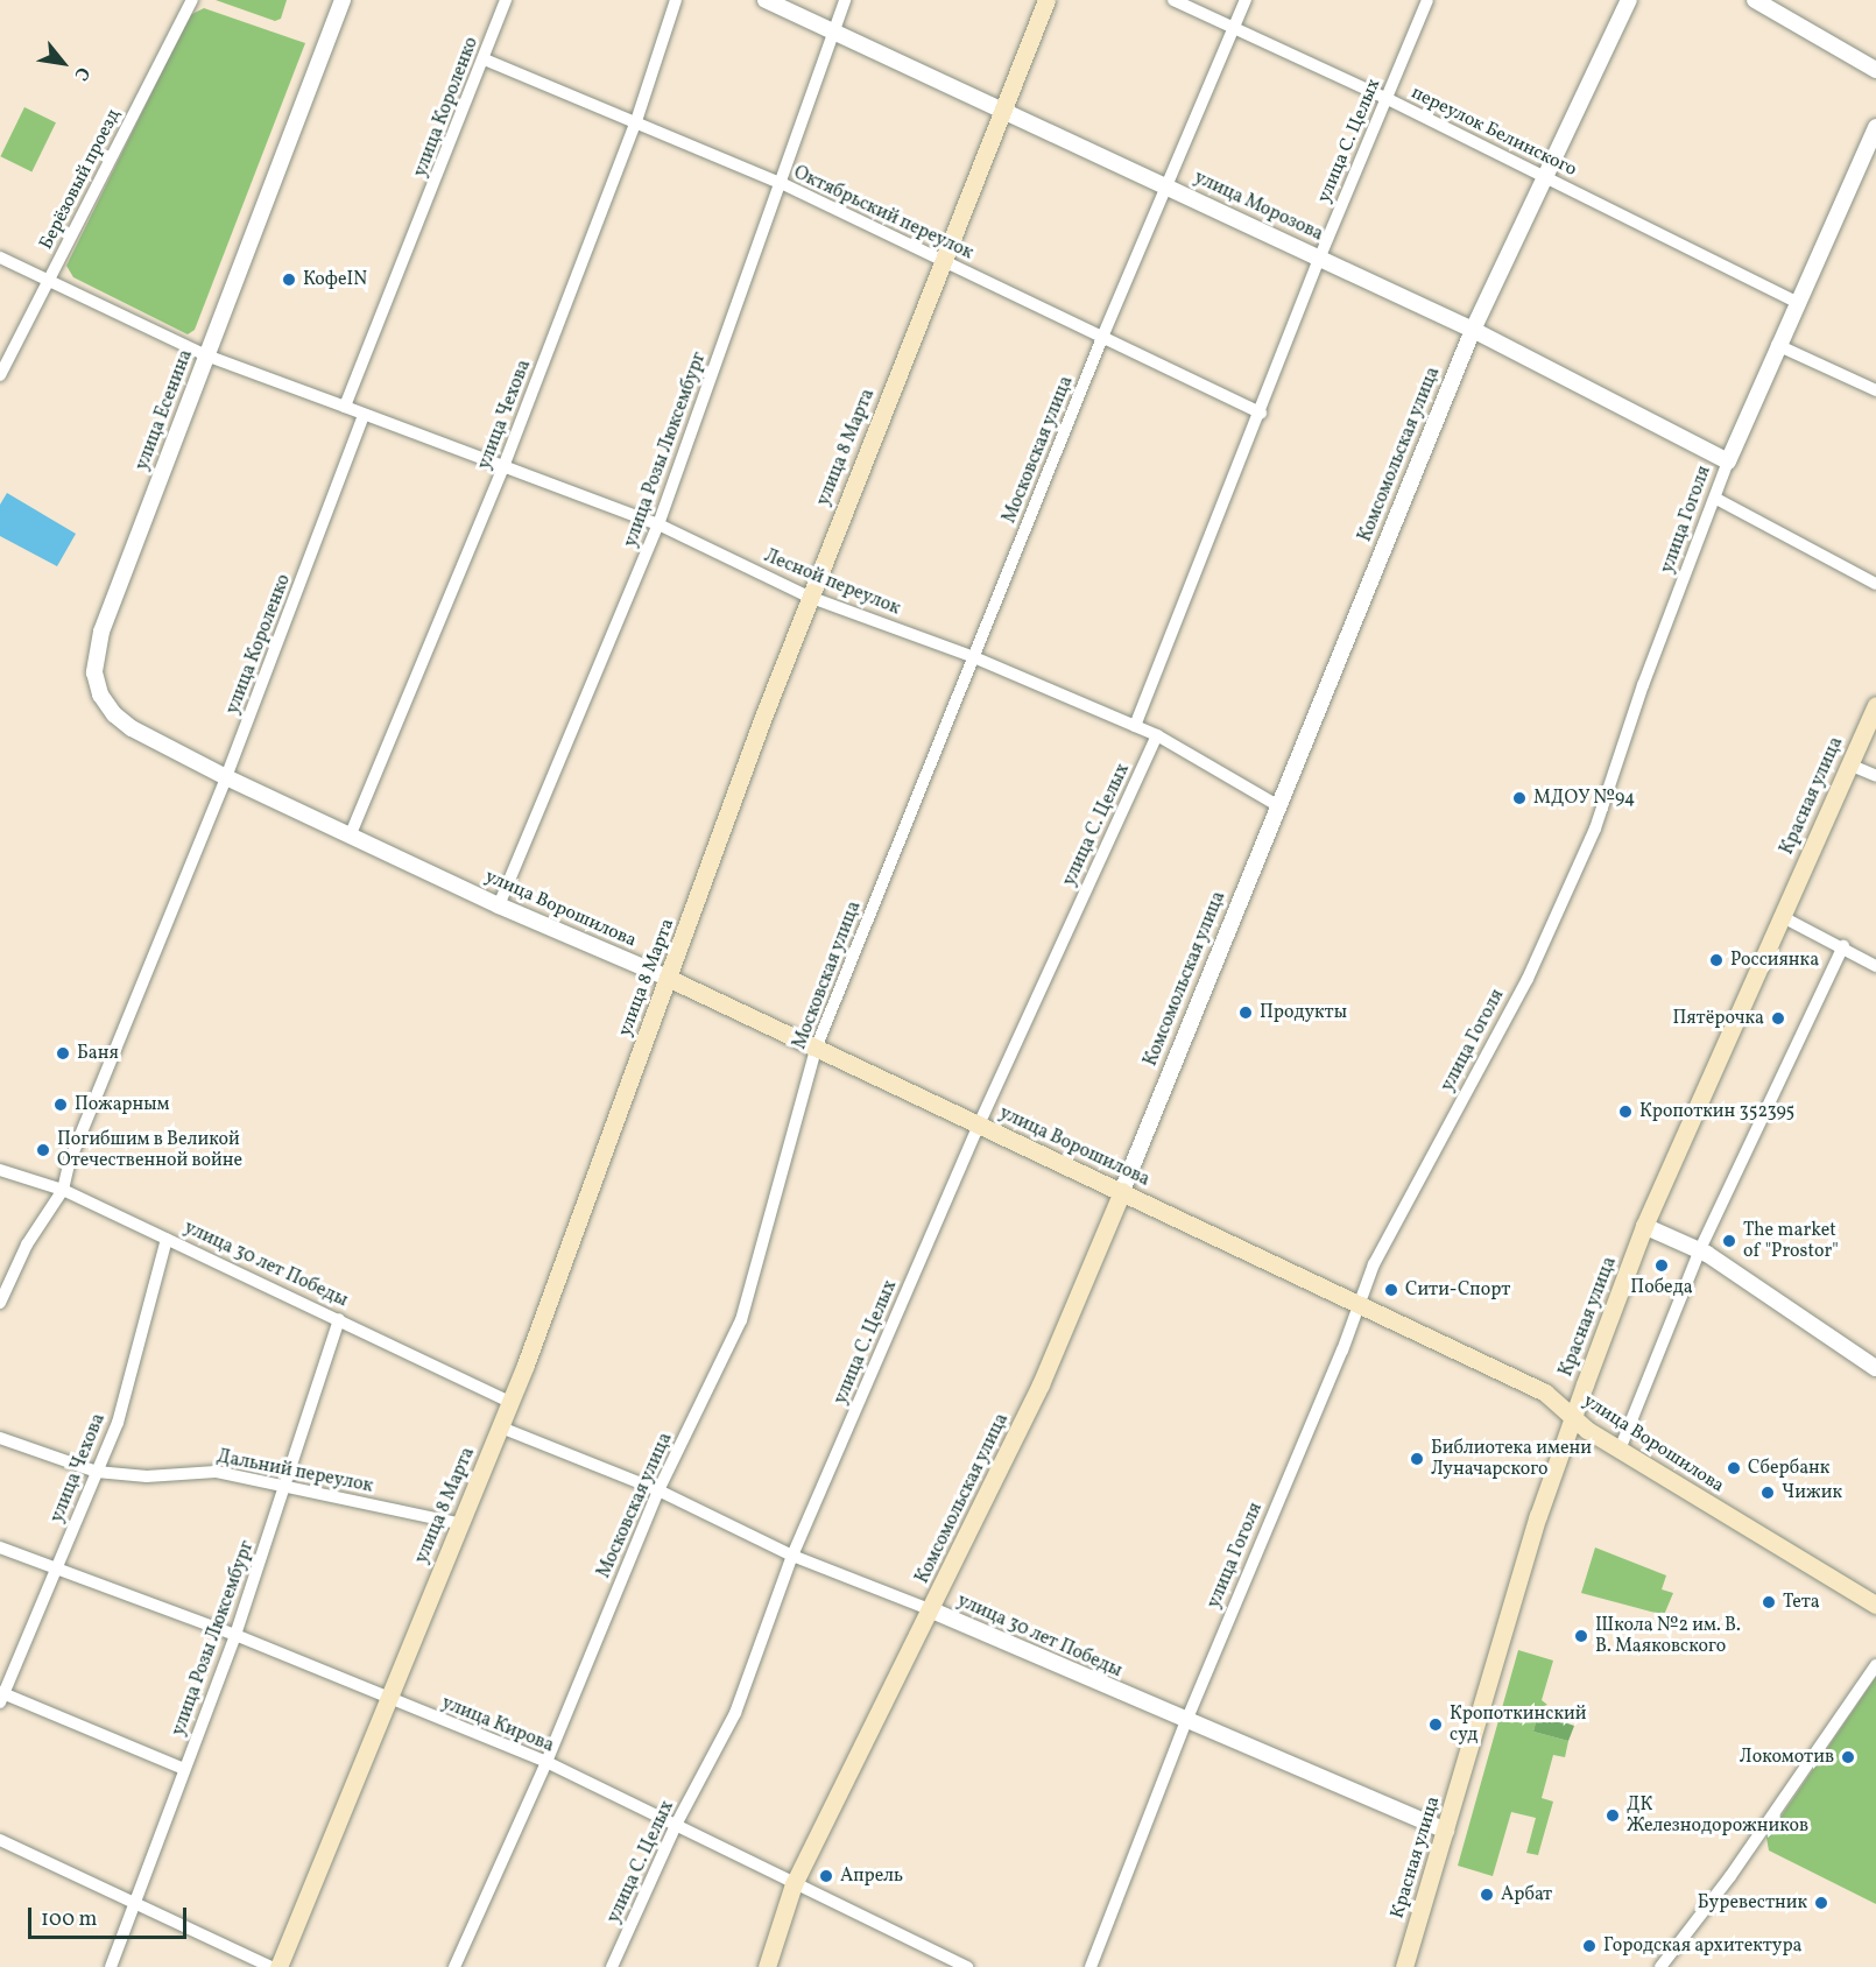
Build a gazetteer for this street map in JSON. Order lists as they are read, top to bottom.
{
  "streets": {
    "main road": [
      "улица 8 Марта",
      "Комсомольская улица",
      "Красная улица",
      "улица Ворошилова"
    ],
    "street": [
      "улица Короленко",
      "переулок Белинского",
      "улица С. Целых",
      "Берёзовый проезд",
      "улица Морозова",
      "Октябрьский переулок",
      "улица Есенина",
      "улица Чехова",
      "улица Розы Люксембург",
      "Московская улица",
      "улица Гоголя",
      "Лесной переулок",
      "улица 30 лет Победы",
      "Дальний переулок",
      "улица Кирова"
    ]
  },
  "crossings": [
    ["улица Короленко", "Октябрьский переулок"],
    ["улица Короленко", "улица Есенина"],
    ["улица Короленко", "Лесной переулок"],
    ["улица Короленко", "улица Ворошилова"],
    ["улица Короленко", "улица 30 лет Победы"],
    ["переулок Белинского", "улица С. Целых"],
    ["переулок Белинского", "Московская улица"],
    ["переулок Белинского", "Комсомольская улица"],
    ["переулок Белинского", "улица Гоголя"],
    ["улица С. Целых", "улица Морозова"],
    ["улица С. Целых", "Октябрьский переулок"],
    ["улица С. Целых", "Лесной переулок"],
    ["улица С. Целых", "улица Ворошилова"],
    ["улица С. Целых", "улица 30 лет Победы"],
    ["улица С. Целых", "улица Кирова"],
    ["улица Морозова", "улица 8 Марта"],
    ["улица Морозова", "улица Розы Люксембург"],
    ["улица Морозова", "Московская улица"],
    ["улица Морозова", "Комсомольская улица"],
    ["улица Морозова", "улица Гоголя"],
    ["Октябрьский переулок", "улица Чехова"],
    ["Октябрьский переулок", "улица 8 Марта"],
    ["Октябрьский переулок", "улица Розы Люксембург"],
    ["Октябрьский переулок", "Московская улица"],
    ["улица Есенина", "улица Ворошилова"],
    ["улица Чехова", "Лесной переулок"],
    ["улица Чехова", "улица Ворошилова"],
    ["улица Чехова", "улица 30 лет Победы"],
    ["улица Чехова", "Дальний переулок"],
    ["улица Чехова", "улица Кирова"],
    ["улица 8 Марта", "Лесной переулок"],
    ["улица 8 Марта", "улица Ворошилова"],
    ["улица 8 Марта", "улица 30 лет Победы"],
    ["улица 8 Марта", "Дальний переулок"],
    ["улица 8 Марта", "улица Кирова"],
    ["улица Розы Люксембург", "Лесной переулок"],
    ["улица Розы Люксембург", "улица Ворошилова"],
    ["улица Розы Люксембург", "улица 30 лет Победы"],
    ["улица Розы Люксембург", "Дальний переулок"],
    ["улица Розы Люксембург", "улица Кирова"],
    ["Московская улица", "Лесной переулок"],
    ["Московская улица", "улица Ворошилова"],
    ["Московская улица", "улица 30 лет Победы"],
    ["Московская улица", "улица Кирова"],
    ["Комсомольская улица", "Лесной переулок"],
    ["Комсомольская улица", "улица Ворошилова"],
    ["Комсомольская улица", "улица 30 лет Победы"],
    ["Комсомольская улица", "улица Кирова"],
    ["улица Гоголя", "улица Ворошилова"],
    ["улица Гоголя", "улица 30 лет Победы"],
    ["Красная улица", "улица Ворошилова"],
    ["Красная улица", "улица 30 лет Победы"]
  ],
  "places": [
    "КофеIN",
    "МДОУ №94",
    "Россиянка",
    "Продукты",
    "Пятёрочка",
    "Баня",
    "Пожарным",
    "Кропоткин 352395",
    "Погибшим в Великой Отечественной войне",
    "The market of \"Prostor\"",
    "Победа",
    "Сити-Спорт",
    "Библиотека имени Луначарского",
    "Сбербанк",
    "Чижик",
    "Тета",
    "Школа №2 им. В. В. Маяковского",
    "Кропоткинский суд",
    "Локомотив",
    "ДК Железнодорожников",
    "Апрель",
    "Арбат",
    "Буревестник",
    "Городская архитектура"
  ],
  "scale_bar": "100 m",
  "north": "bottom right"
}
